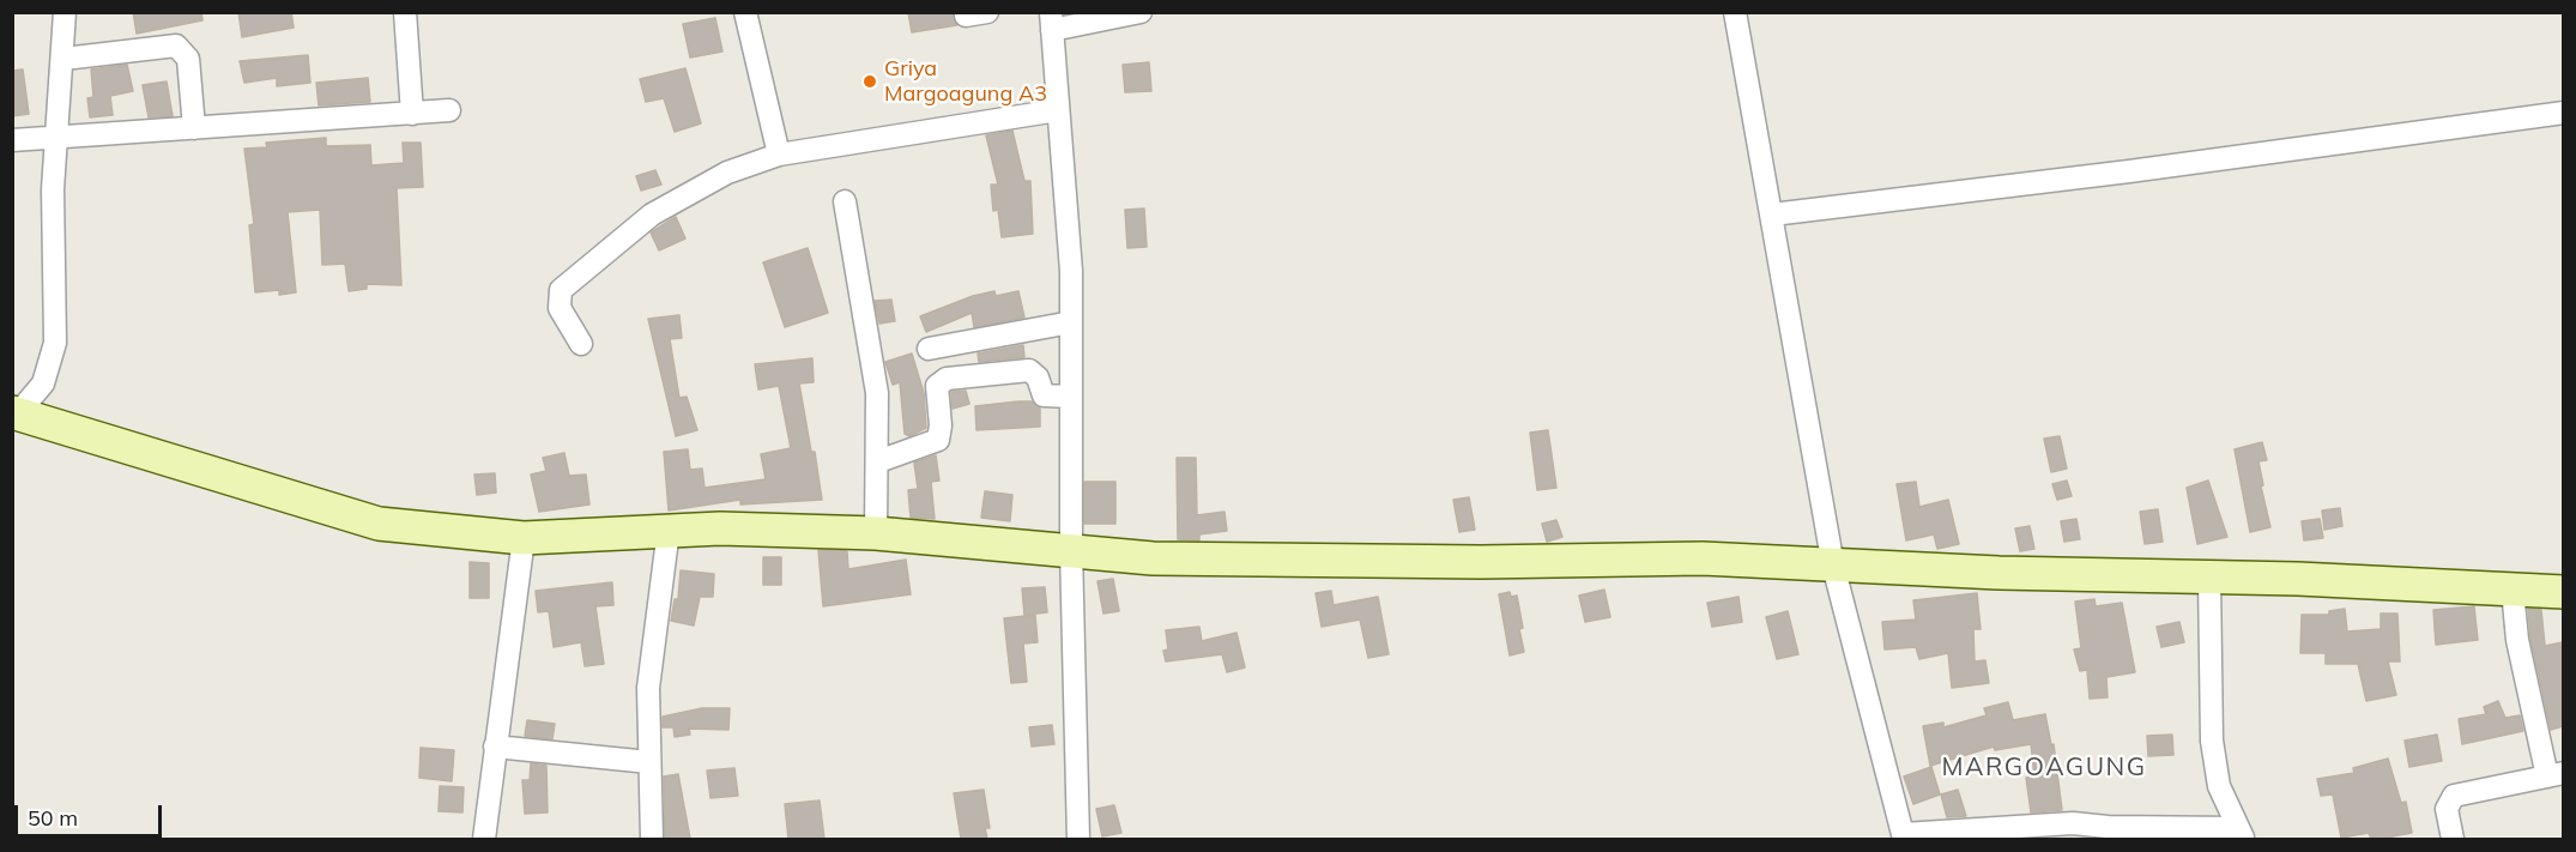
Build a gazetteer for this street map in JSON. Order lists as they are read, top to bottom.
{
  "districts": ["MARGOAGUNG"],
  "places": ["Griya Margoagung A3"],
  "scale_bar": "50 m"
}
